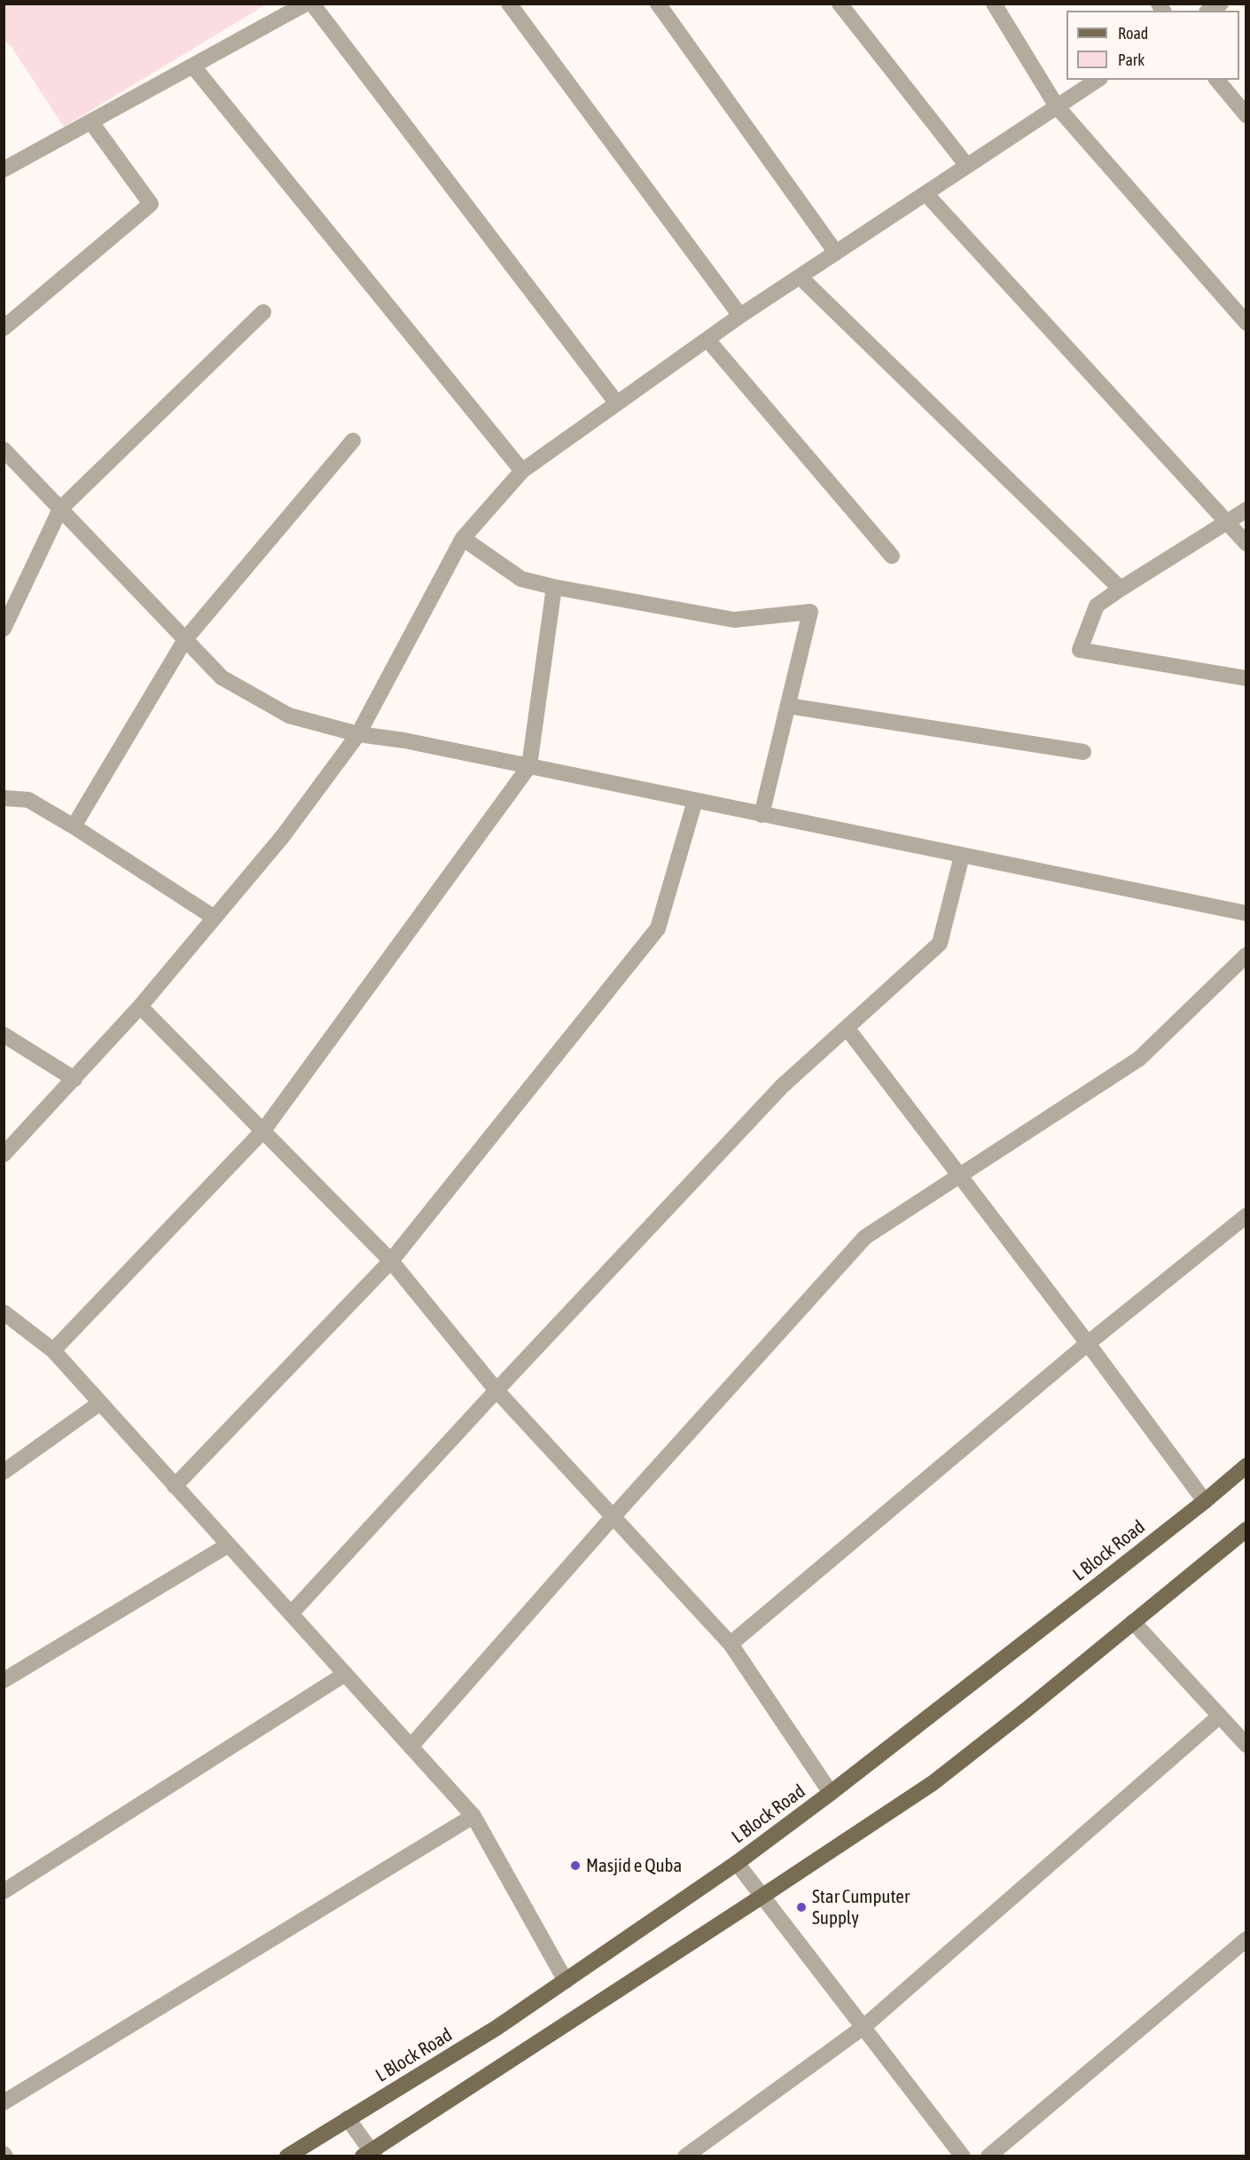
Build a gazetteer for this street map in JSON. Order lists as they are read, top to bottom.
{
  "streets": {
    "main road": ["L Block Road"]
  },
  "places": ["Masjid e Quba", "Star Cumputer Supply"],
  "legend": ["Road", "Park"]
}
